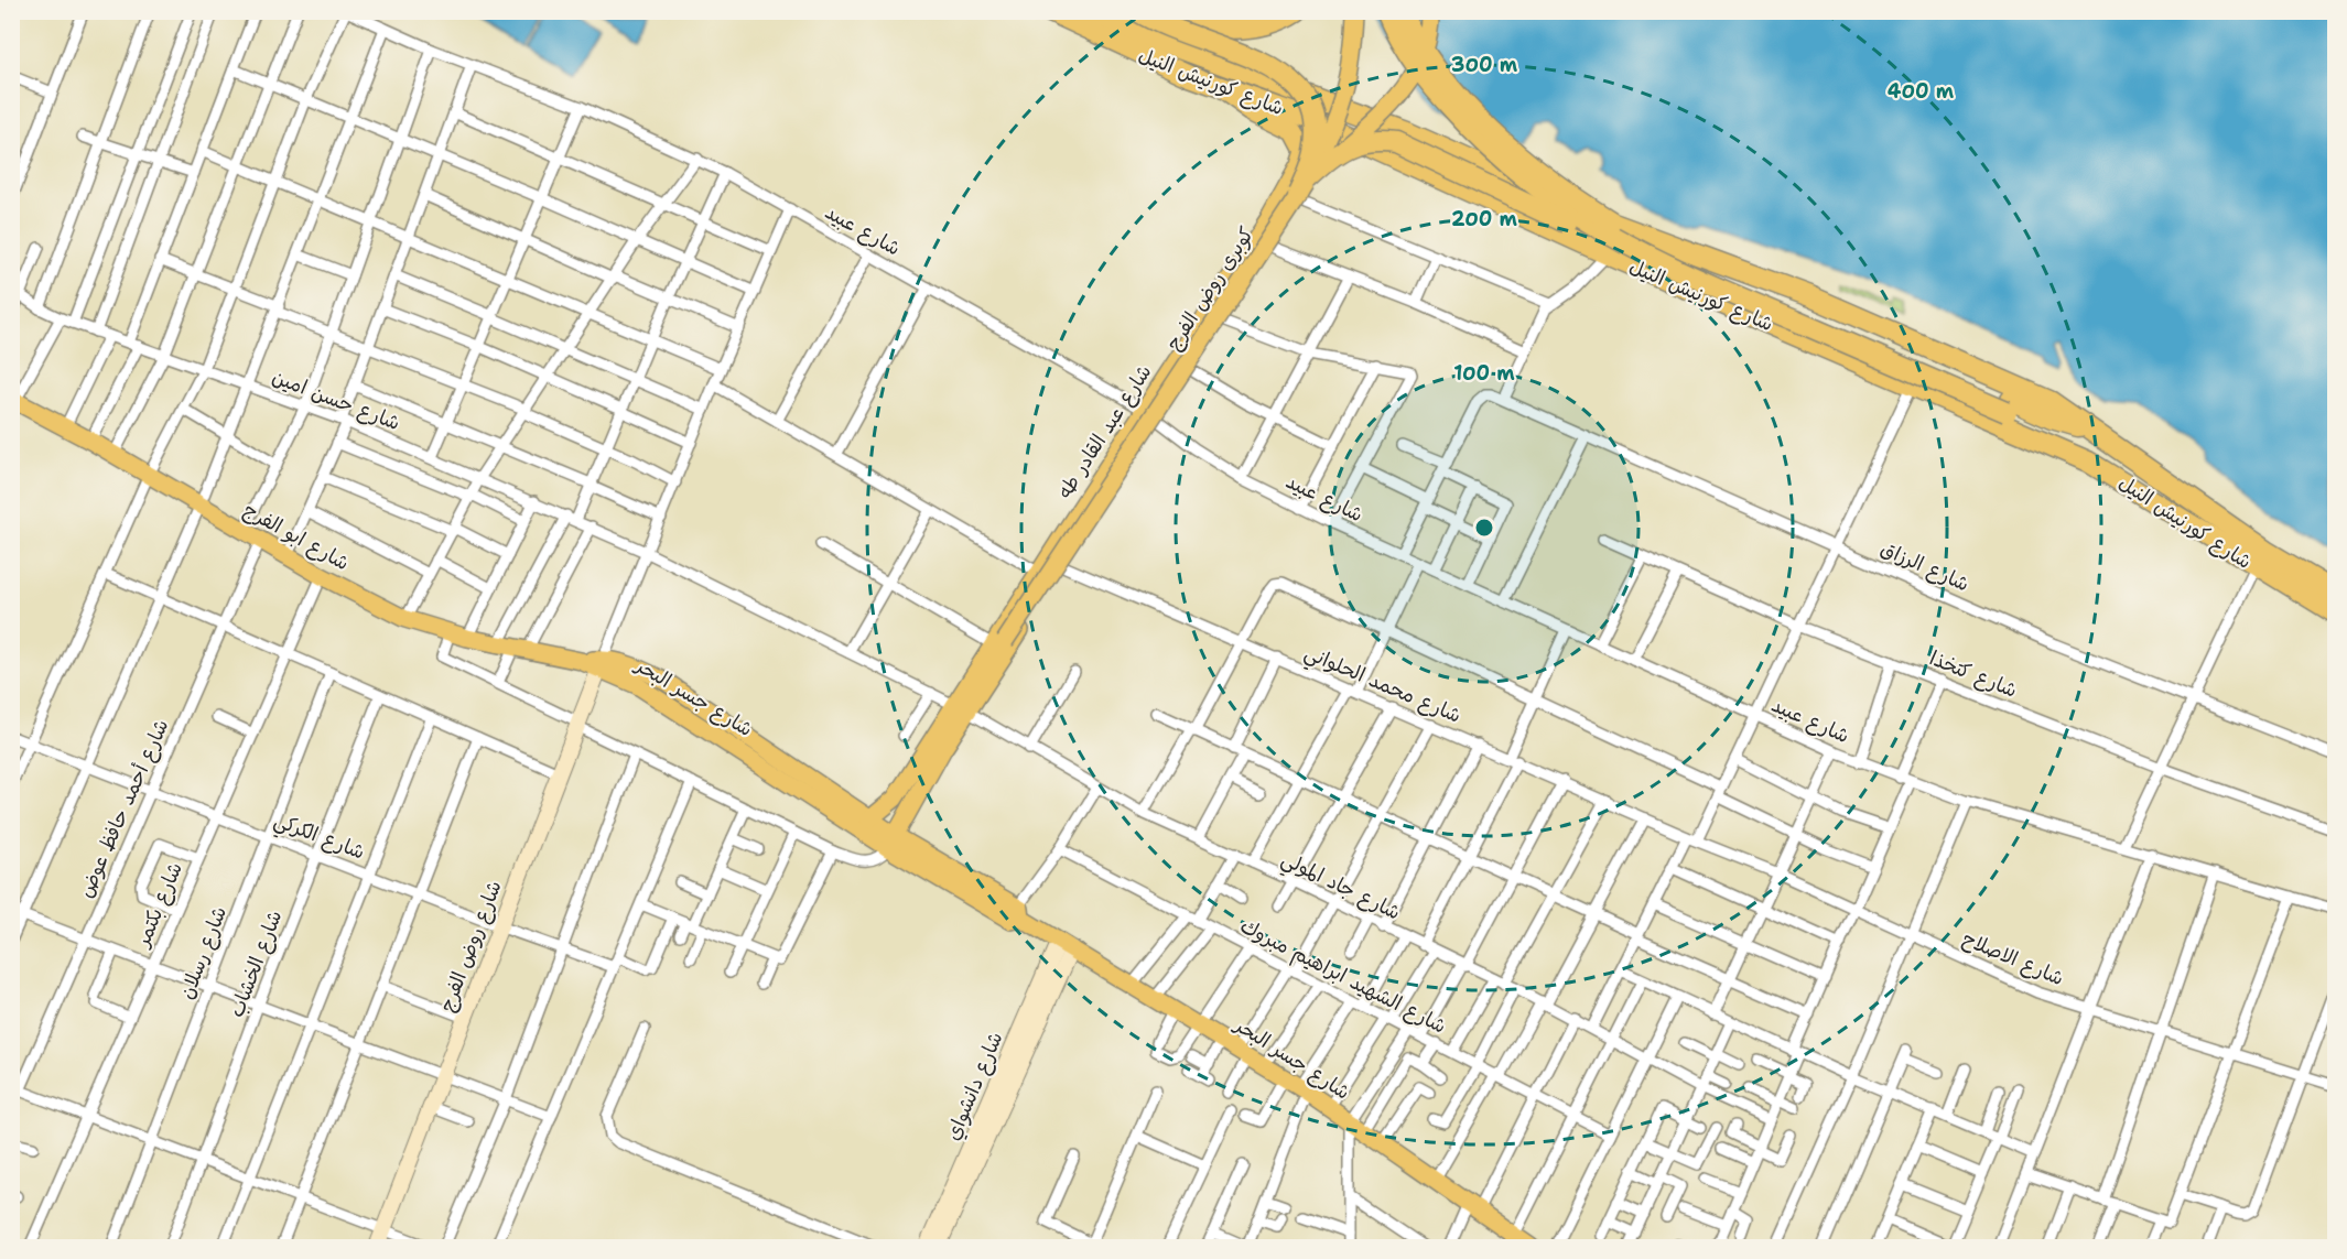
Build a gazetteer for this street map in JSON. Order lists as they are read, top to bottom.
{
  "streets": {
    "highway": ["شارع كورنيش النيل"],
    "main road": [
      "كوبرى روض الفرج",
      "شارع عبد القادر طه",
      "شارع ابو الفرج",
      "شارع جسر البحر"
    ],
    "street": [
      "شارع عبيد",
      "شارع حسن امين",
      "شارع الرزاق",
      "شارع كتخذا",
      "شارع محمد الحلواني",
      "شارع أحمد حافظ عوض",
      "شارع الكركي",
      "شارع جاد المولي",
      "شارع بكتمر",
      "شارع روض الفرج",
      "شارع رسلان",
      "شارع الاصلاح",
      "شارع الخشاب",
      "شارع الشهيد ابراهيم مبروك",
      "شارع دانشواي"
    ]
  },
  "crossings": [
    ["شارع كورنيش النيل", "شارع عبد القادر طه"],
    ["شارع عبيد", "شارع عبد القادر طه"],
    ["كوبرى روض الفرج", "شارع عبد القادر طه"],
    ["شارع حسن امين", "شارع جاد المولي"],
    ["شارع عبد القادر طه", "شارع محمد الحلواني"],
    ["شارع عبد القادر طه", "شارع جسر البحر"],
    ["شارع عبد القادر طه", "شارع جاد المولي"],
    ["شارع ابو الفرج", "شارع جسر البحر"],
    ["شارع ابو الفرج", "شارع أحمد حافظ عوض"],
    ["شارع ابو الفرج", "شارع بكتمر"],
    ["شارع محمد الحلواني", "شارع الاصلاح"],
    ["شارع جسر البحر", "شارع روض الفرج"],
    ["شارع جسر البحر", "شارع دانشواي"],
    ["شارع أحمد حافظ عوض", "شارع الكركي"],
    ["شارع الكركي", "شارع بكتمر"],
    ["شارع الكركي", "شارع روض الفرج"],
    ["شارع الكركي", "شارع رسلان"],
    ["شارع الكركي", "شارع الخشاب"]
  ],
  "rings": [
    "300 m",
    "400 m",
    "200 m",
    "100 m"
  ]
}
